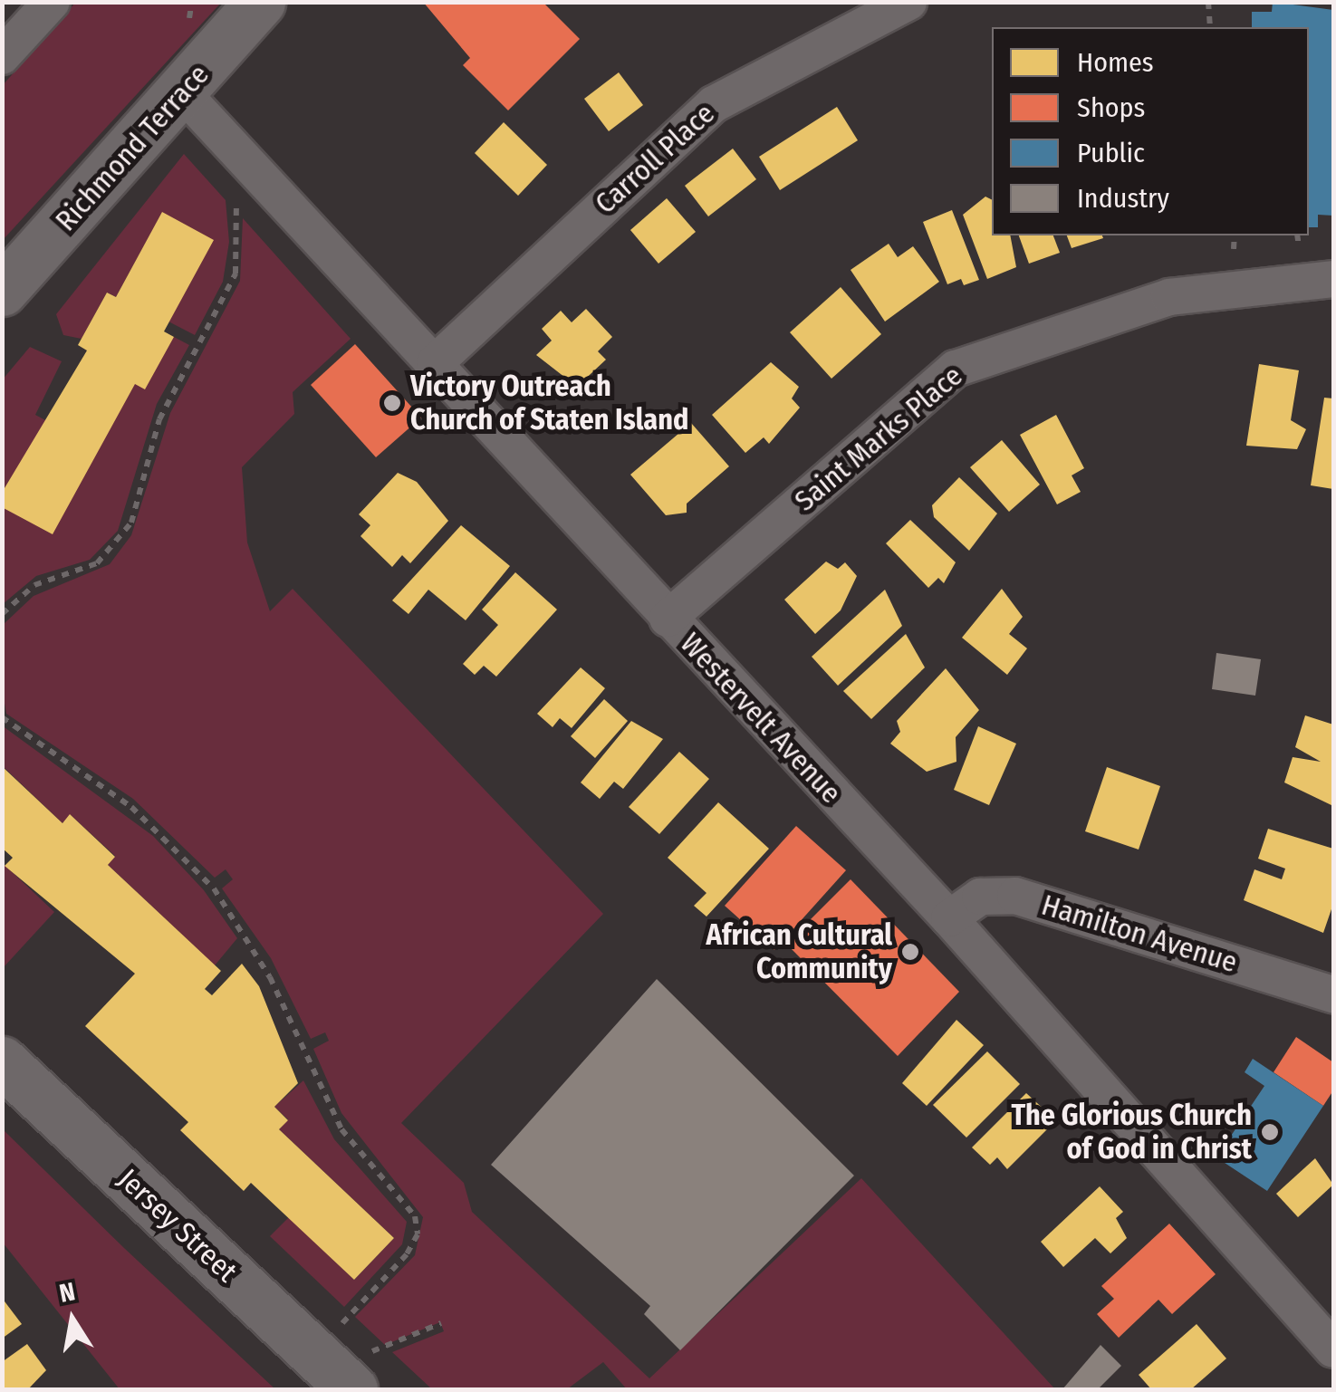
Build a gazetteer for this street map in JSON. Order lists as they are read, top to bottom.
{
  "streets": {
    "street": [
      "Richmond Terrace",
      "Carroll Place",
      "Saint Marks Place",
      "Westervelt Avenue",
      "Hamilton Avenue",
      "Jersey Street"
    ]
  },
  "crossings": [
    ["Richmond Terrace", "Westervelt Avenue"],
    ["Carroll Place", "Westervelt Avenue"],
    ["Saint Marks Place", "Westervelt Avenue"],
    ["Westervelt Avenue", "Hamilton Avenue"]
  ],
  "places": ["Victory Outreach Church of Staten Island", "African Cultural Community", "The Glorious Church of God in Christ"],
  "legend": [
    "Homes",
    "Shops",
    "Public",
    "Industry"
  ],
  "north": "top"
}
